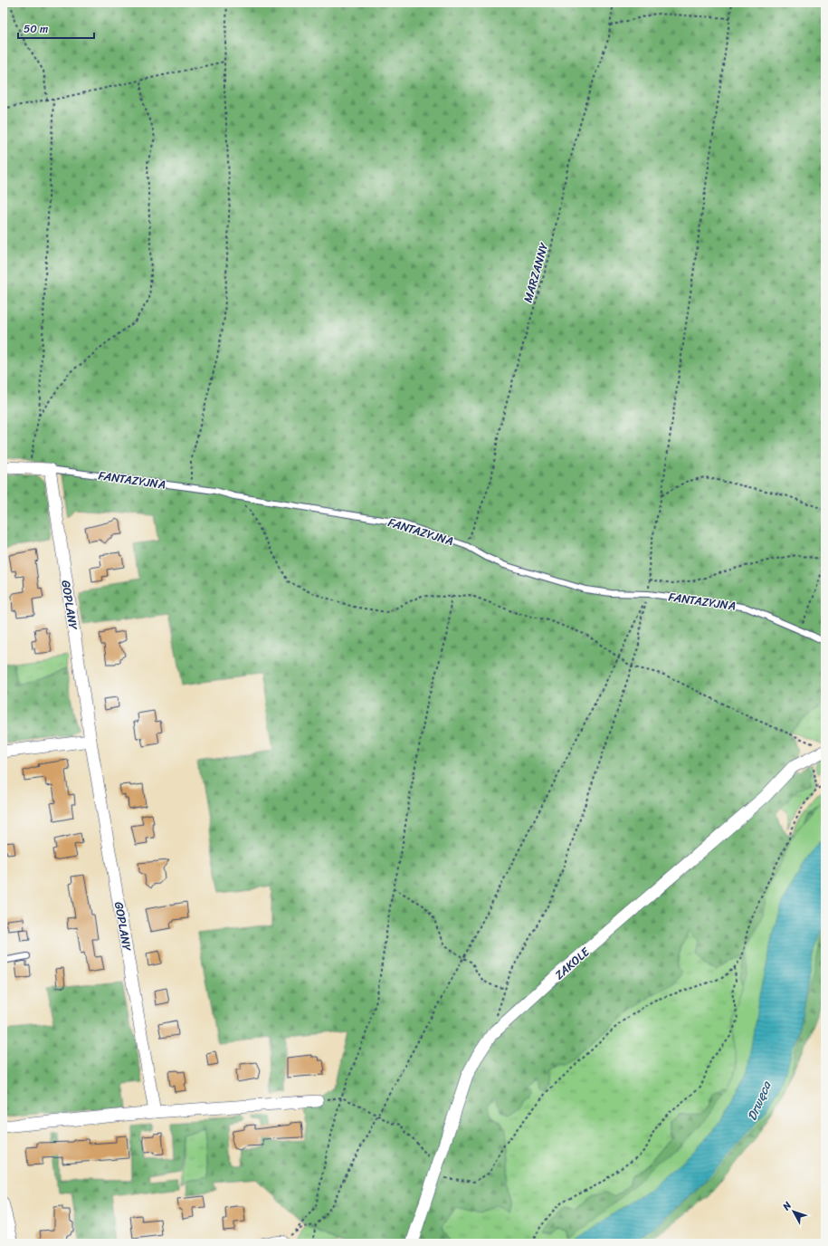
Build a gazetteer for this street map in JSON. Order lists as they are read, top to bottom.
{
  "streets": {
    "street": ["FANTAZYJNA", "GOPLANY", "ZAKOLE"],
    "path": ["MARZANNY"]
  },
  "crossings": [
    ["MARZANNY", "FANTAZYJNA"],
    ["FANTAZYJNA", "GOPLANY"]
  ],
  "water": ["Drwęca"],
  "scale_bar": "50 m",
  "north": "top left"
}
